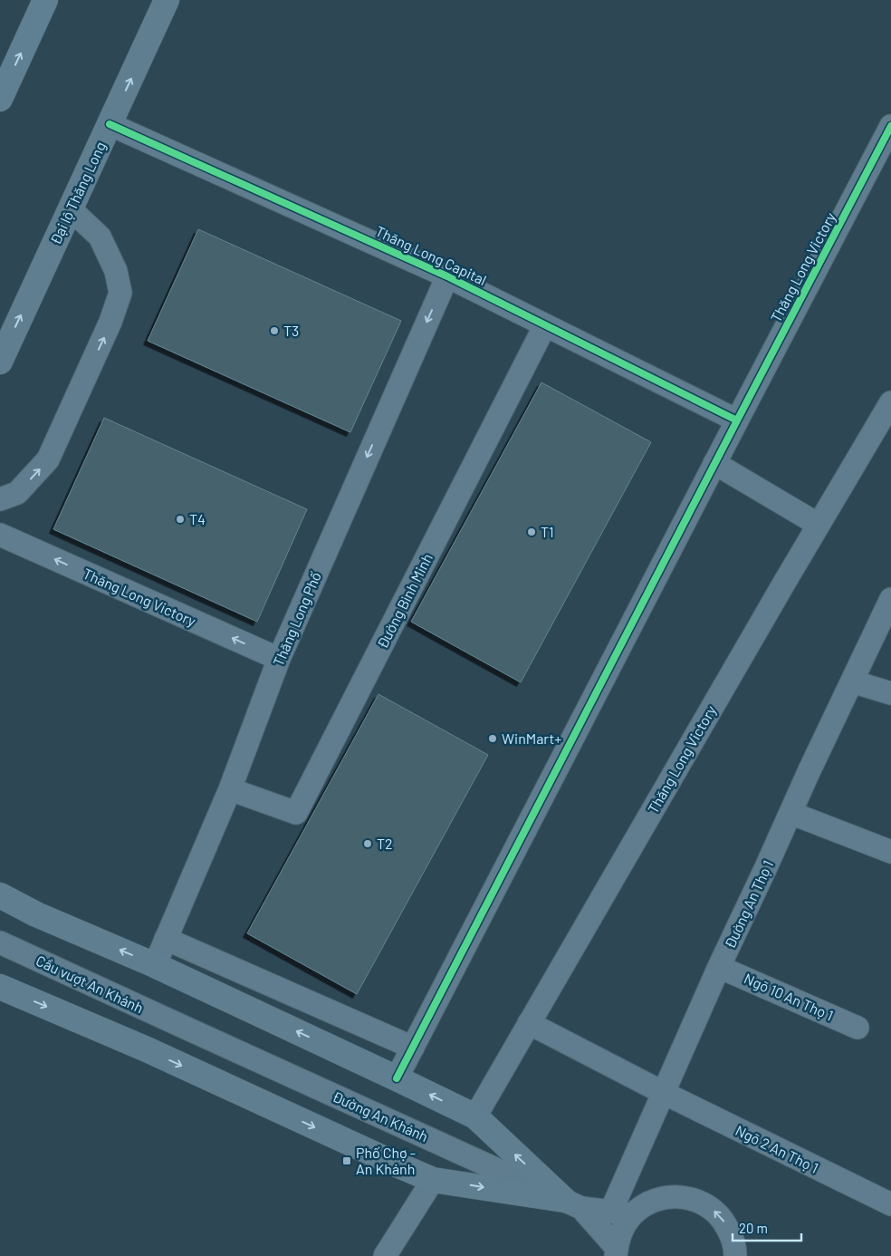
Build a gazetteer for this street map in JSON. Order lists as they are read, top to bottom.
{
  "streets": {
    "main road": ["Đại lộ Thăng Long"],
    "street": [
      "Thăng Long Capital",
      "Thăng Long Victory",
      "Đường Bình Minh",
      "Thăng Long Phố",
      "Đường An Thọ 1",
      "Cầu vượt An Khánh",
      "Ngõ 10 An Thọ 1",
      "Đường An Khánh",
      "Ngõ 2 An Thọ 1"
    ]
  },
  "crossings": [
    ["Đại lộ Thăng Long", "Thăng Long Capital"],
    ["Thăng Long Capital", "Thăng Long Victory"],
    ["Thăng Long Capital", "Đường Bình Minh"],
    ["Thăng Long Capital", "Thăng Long Phố"],
    ["Thăng Long Victory", "Thăng Long Phố"],
    ["Thăng Long Victory", "Ngõ 2 An Thọ 1"],
    ["Đường Bình Minh", "Thăng Long Phố"],
    ["Đường An Thọ 1", "Ngõ 10 An Thọ 1"],
    ["Đường An Thọ 1", "Đường An Khánh"],
    ["Đường An Thọ 1", "Ngõ 2 An Thọ 1"],
    ["Cầu vượt An Khánh", "Đường An Khánh"]
  ],
  "one_way": ["Đại lộ Thăng Long", "Thăng Long Phố"],
  "places": {
    "other": [
      "T3",
      "T4",
      "T1",
      "WinMart+",
      "T2"
    ],
    "transit": ["Phố Chợ - An Khánh"]
  },
  "scale_bar": "20 m"
}
